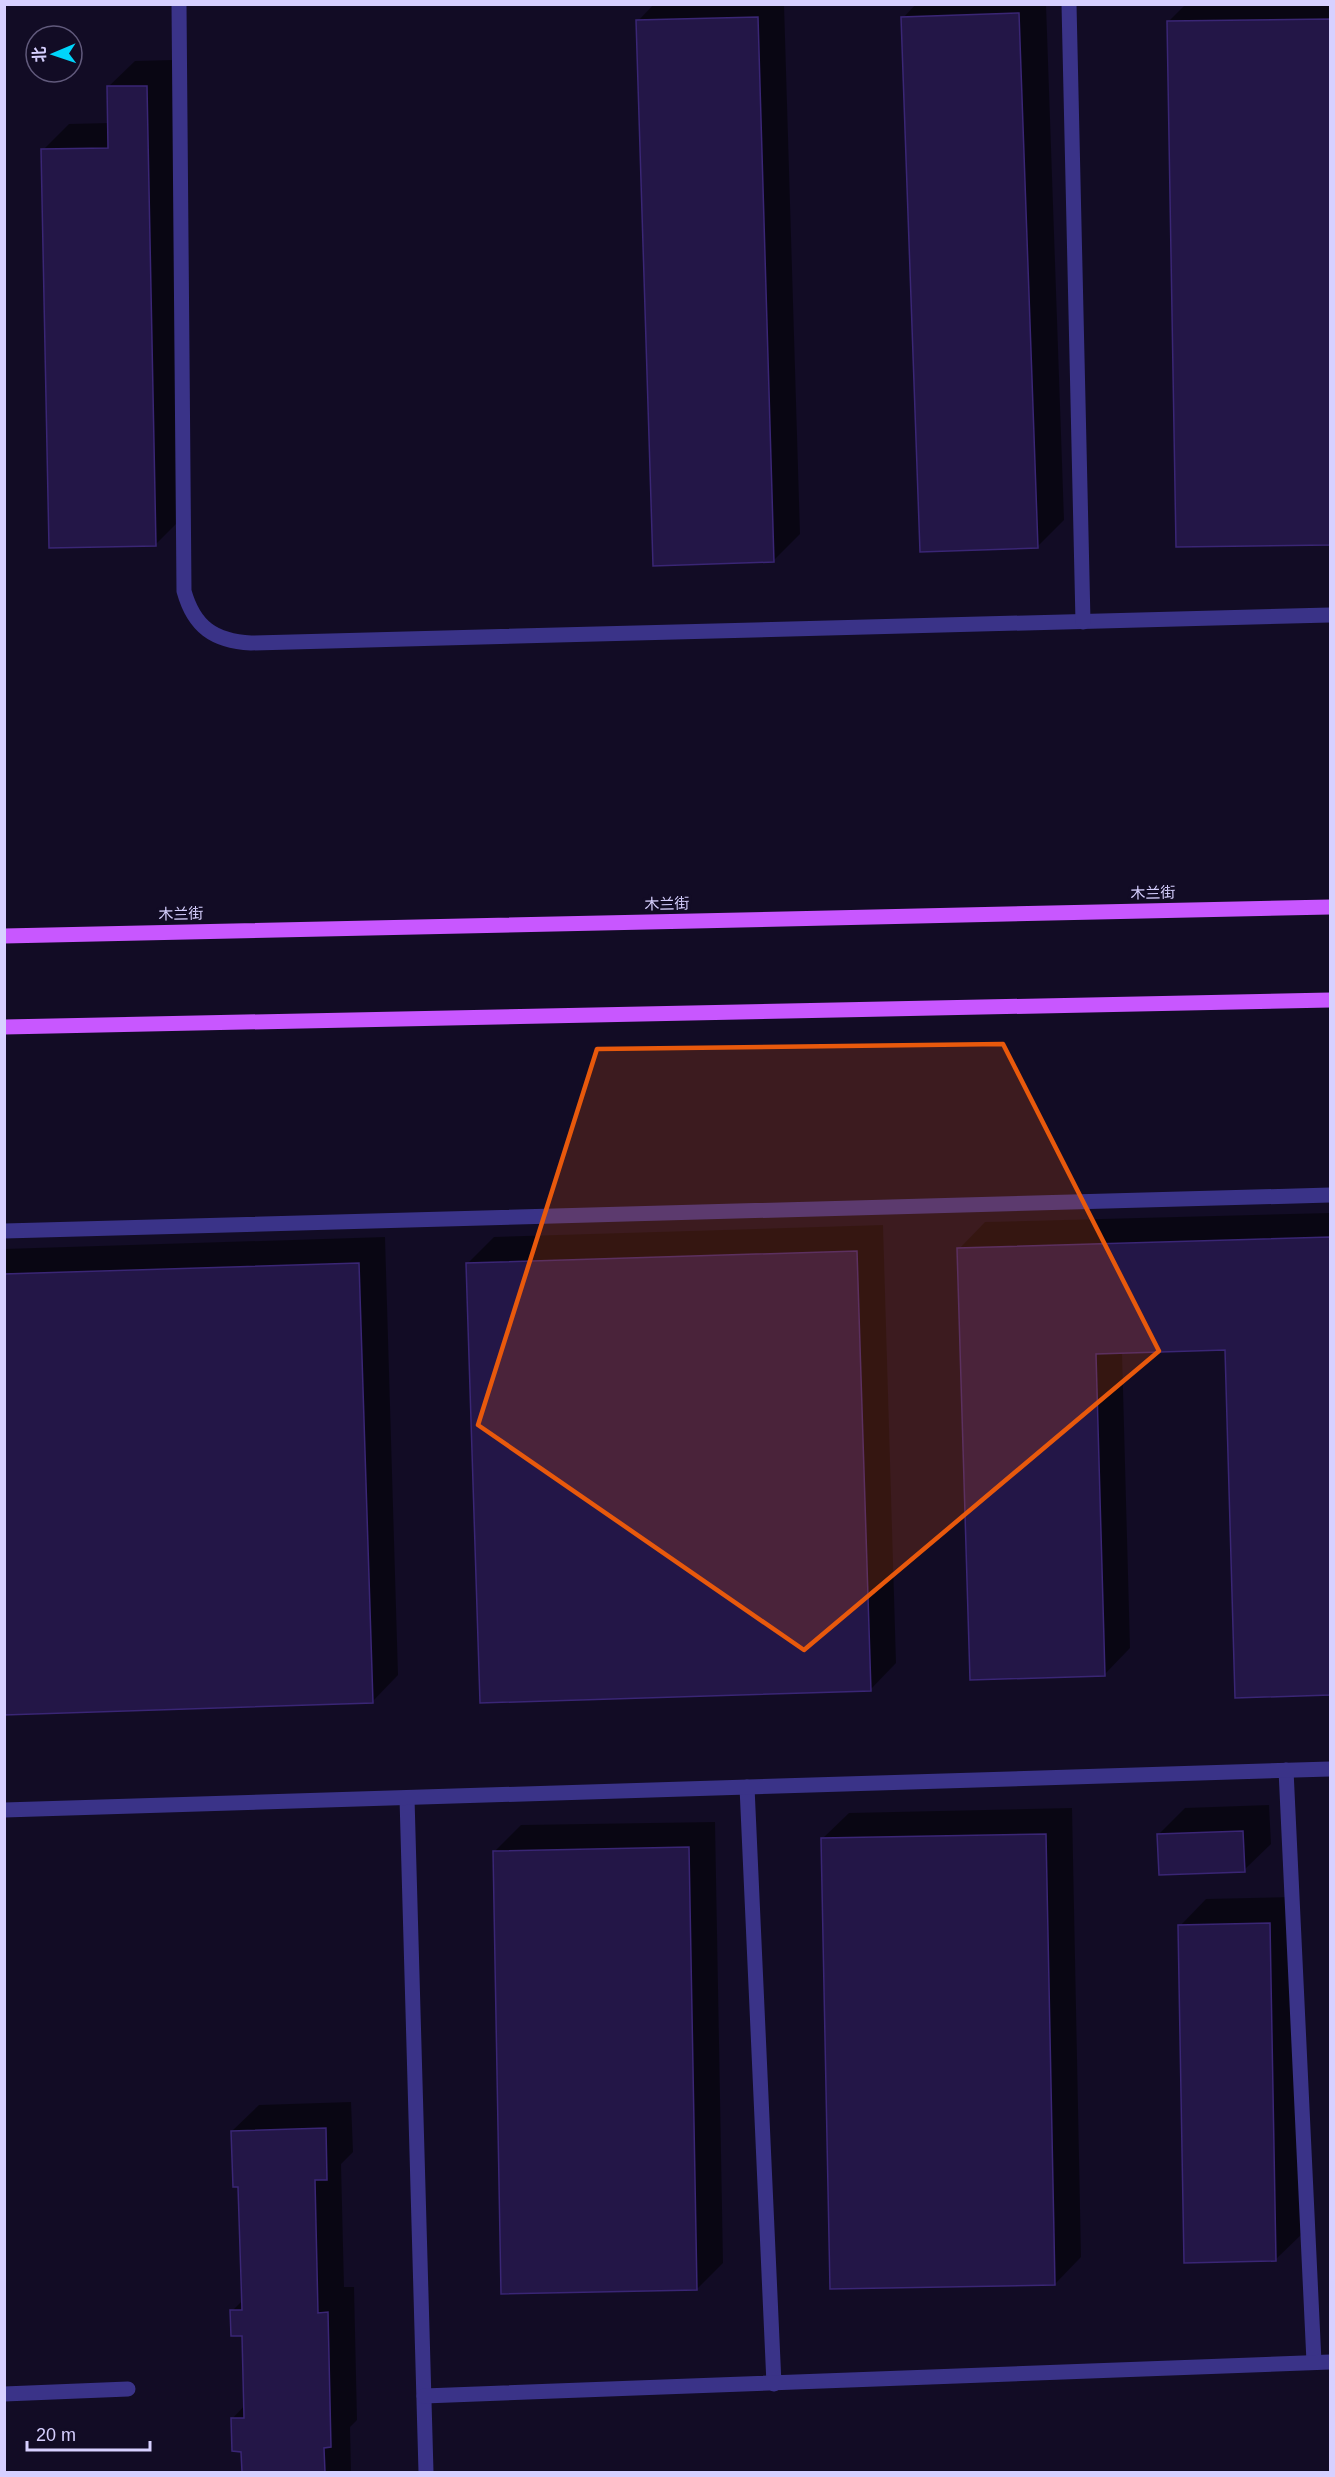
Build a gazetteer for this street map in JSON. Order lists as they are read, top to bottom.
{
  "streets": {
    "main road": ["木兰街"]
  },
  "scale_bar": "20 m",
  "north": "left"
}
